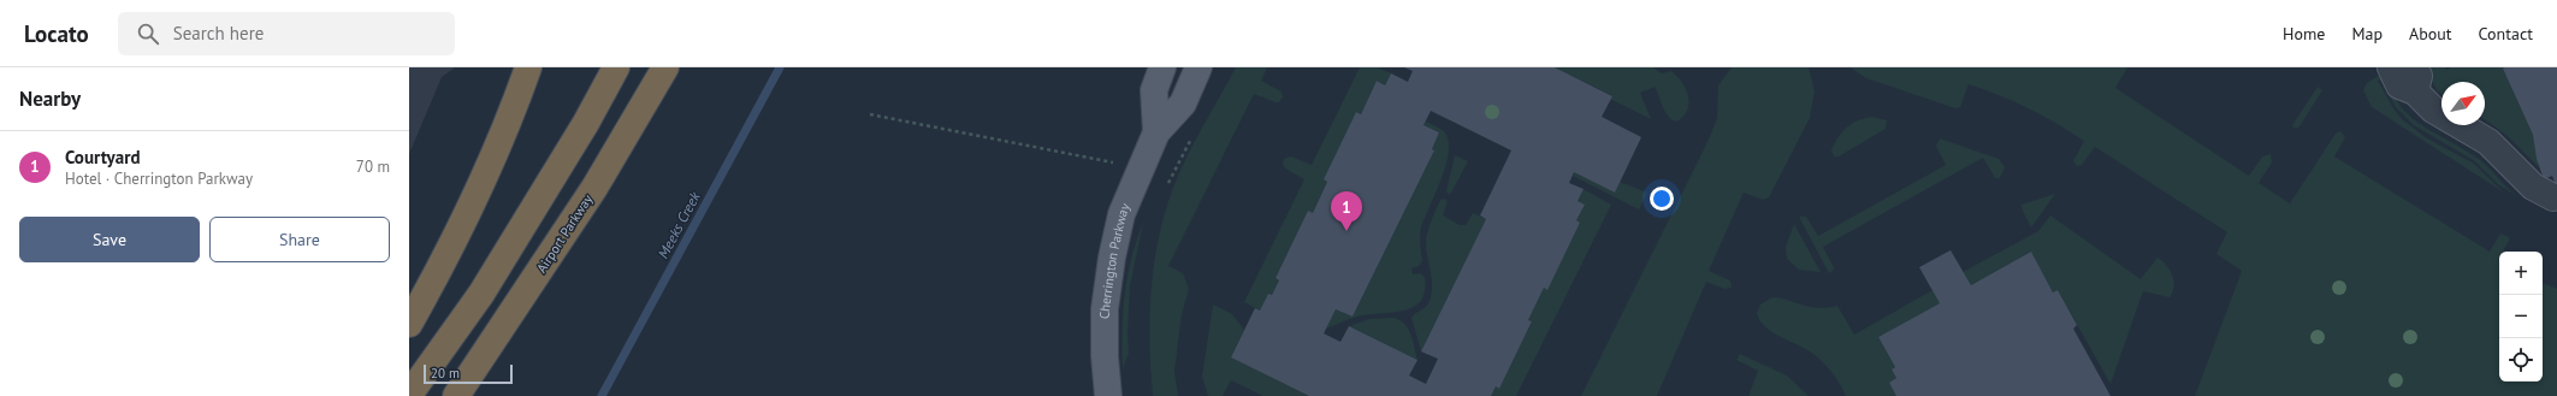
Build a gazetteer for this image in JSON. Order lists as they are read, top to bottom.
{
  "streets": {
    "highway": ["Airport Parkway"],
    "main road": ["Cherrington Parkway"]
  },
  "water": ["Meeks Creek"],
  "scale_bar": "20 m",
  "north": "top right",
  "page": {
    "header": "Locato",
    "search": "Search here",
    "nav": [
      "Home",
      "Map",
      "About",
      "Contact"
    ],
    "heading": "Nearby",
    "list": [
      {
        "mark": "1",
        "name": "Courtyard",
        "note": "Hotel · Cherrington Parkway",
        "value": "70 m"
      }
    ],
    "pins": "1",
    "buttons": ["Save", "Share"],
    "map_buttons": ["+", "−"],
    "scale": "20 m"
  }
}
